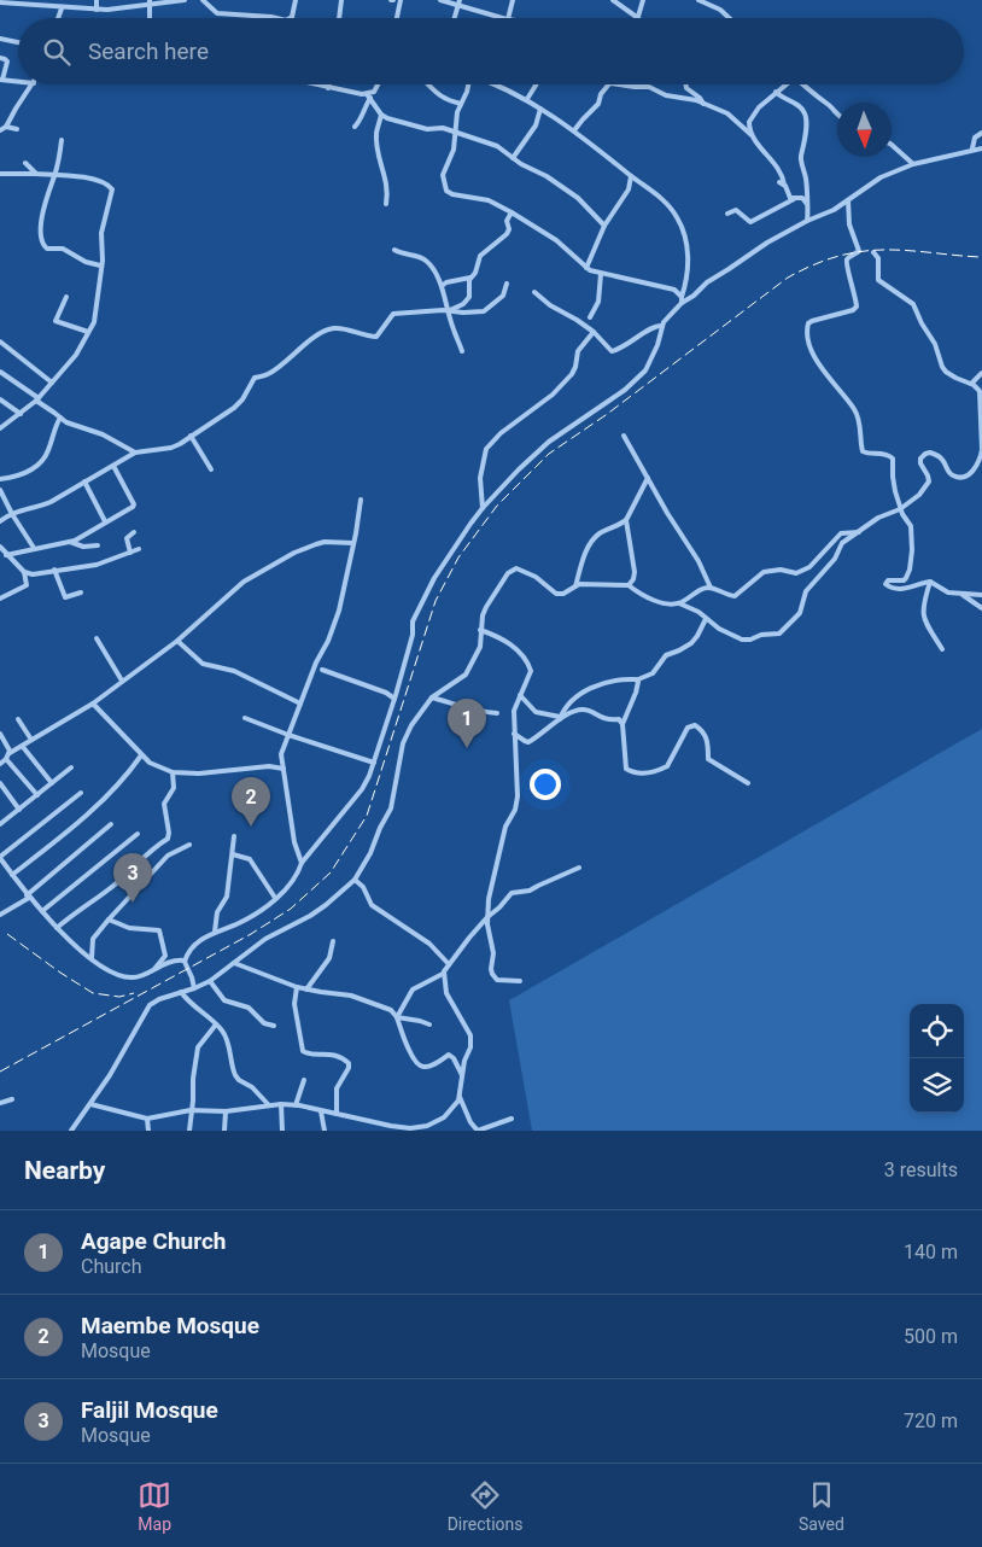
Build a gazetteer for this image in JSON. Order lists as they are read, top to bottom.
{
  "north": "bottom",
  "page": {
    "search": "Search here",
    "pins": ["1", "2", "3"],
    "heading": ["Nearby", "3 results"],
    "list": [
      {
        "mark": "1",
        "name": "Agape Church",
        "note": "Church",
        "value": "140 m"
      },
      {
        "mark": "2",
        "name": "Maembe Mosque",
        "note": "Mosque",
        "value": "500 m"
      },
      {
        "mark": "3",
        "name": "Faljil Mosque",
        "note": "Mosque",
        "value": "720 m"
      }
    ],
    "nav": ["Map", "Directions", "Saved"]
  }
}
